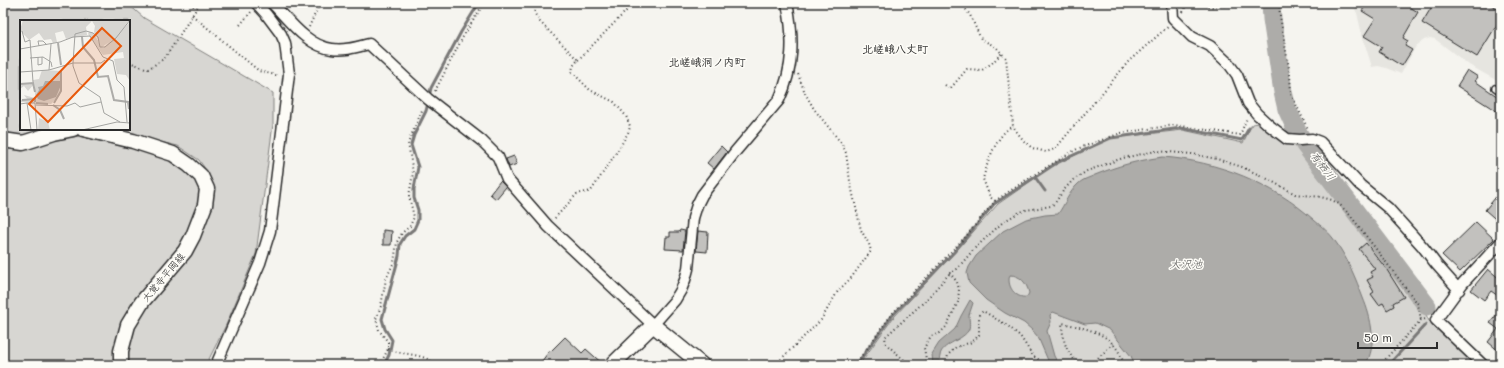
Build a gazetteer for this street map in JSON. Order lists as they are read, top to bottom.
{
  "streets": {
    "main road": ["大覚寺平岡線"]
  },
  "districts": ["北嵯峨八丈町", "北嵯峨洞ノ内町"],
  "water": ["有栖川", "大沢池"],
  "scale_bar": "50 m"
}
